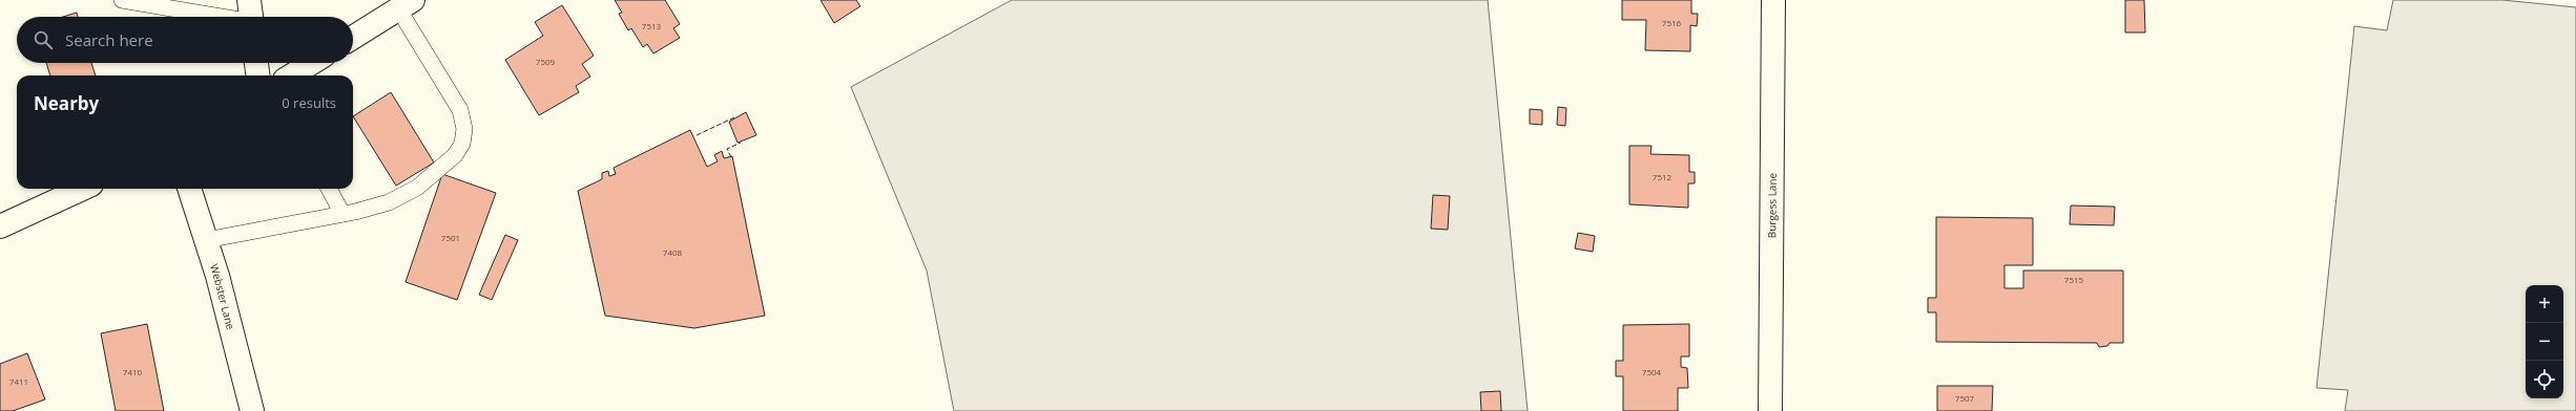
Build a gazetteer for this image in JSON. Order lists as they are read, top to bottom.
{
  "streets": {
    "street": ["Burgess Lane", "Webster Lane"]
  },
  "house_numbers": [
    "7516",
    "7513",
    "7509",
    "7512",
    "7501",
    "7408",
    "7515",
    "7410",
    "7504",
    "7411",
    "7507"
  ],
  "page": {
    "search": "Search here",
    "heading": ["Nearby", "0 results"],
    "map_buttons": ["+", "−"]
  }
}
